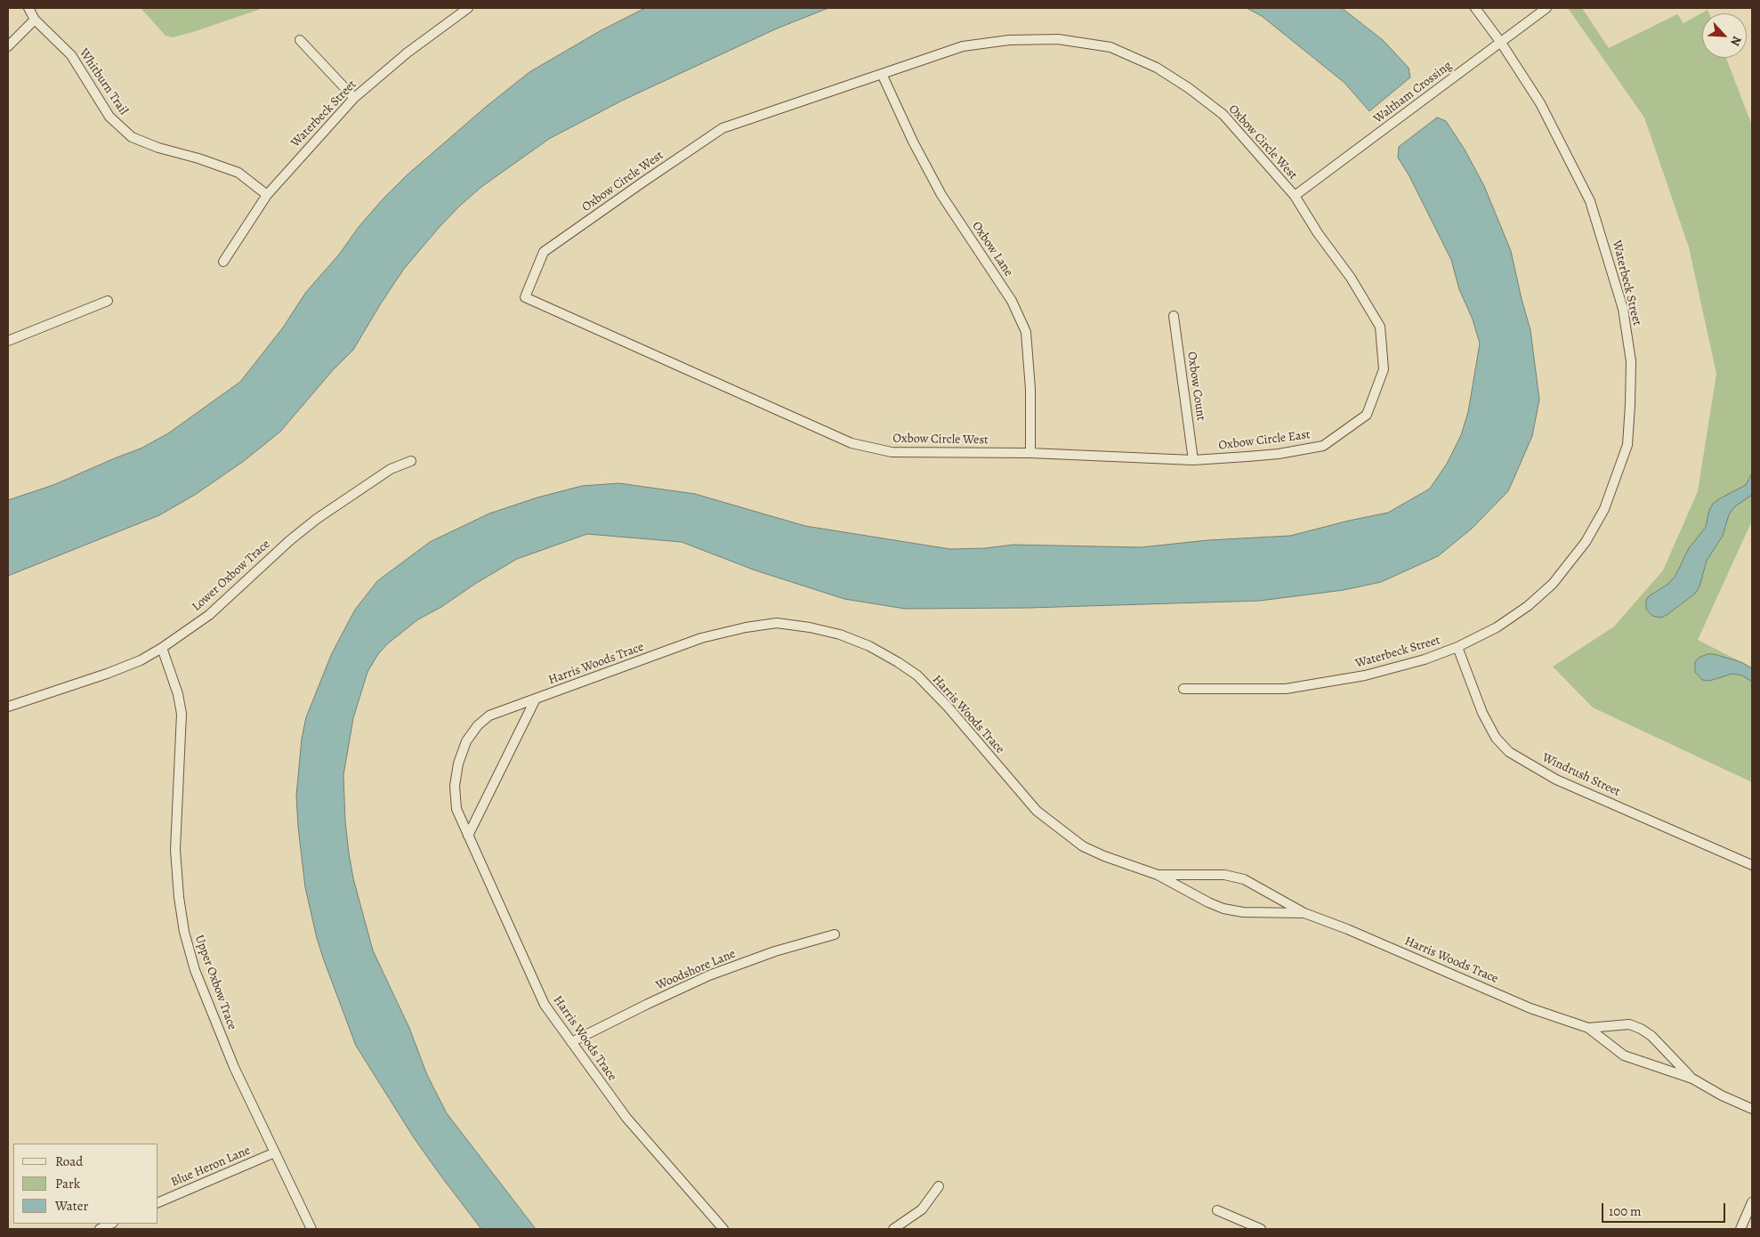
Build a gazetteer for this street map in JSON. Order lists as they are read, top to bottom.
{
  "streets": {
    "street": [
      "Whitburn Trail",
      "Waltham Crossing",
      "Waterbeck Street",
      "Oxbow Circle West",
      "Oxbow Lane",
      "Oxbow Count",
      "Oxbow Circle East",
      "Lower Oxbow Trace",
      "Harris Woods Trace",
      "Windrush Street",
      "Woodshore Lane",
      "Upper Oxbow Trace",
      "Blue Heron Lane"
    ]
  },
  "crossings": [
    ["Whitburn Trail", "Waterbeck Street"],
    ["Waltham Crossing", "Waterbeck Street"],
    ["Waltham Crossing", "Oxbow Circle West"],
    ["Waltham Crossing", "Oxbow Circle East"],
    ["Waterbeck Street", "Windrush Street"],
    ["Oxbow Circle West", "Oxbow Lane"],
    ["Oxbow Circle West", "Oxbow Circle East"],
    ["Oxbow Count", "Oxbow Circle East"],
    ["Lower Oxbow Trace", "Upper Oxbow Trace"],
    ["Harris Woods Trace", "Woodshore Lane"],
    ["Upper Oxbow Trace", "Blue Heron Lane"]
  ],
  "legend": ["Road", "Park", "Water"],
  "scale_bar": "100 m",
  "north": "bottom right"
}
